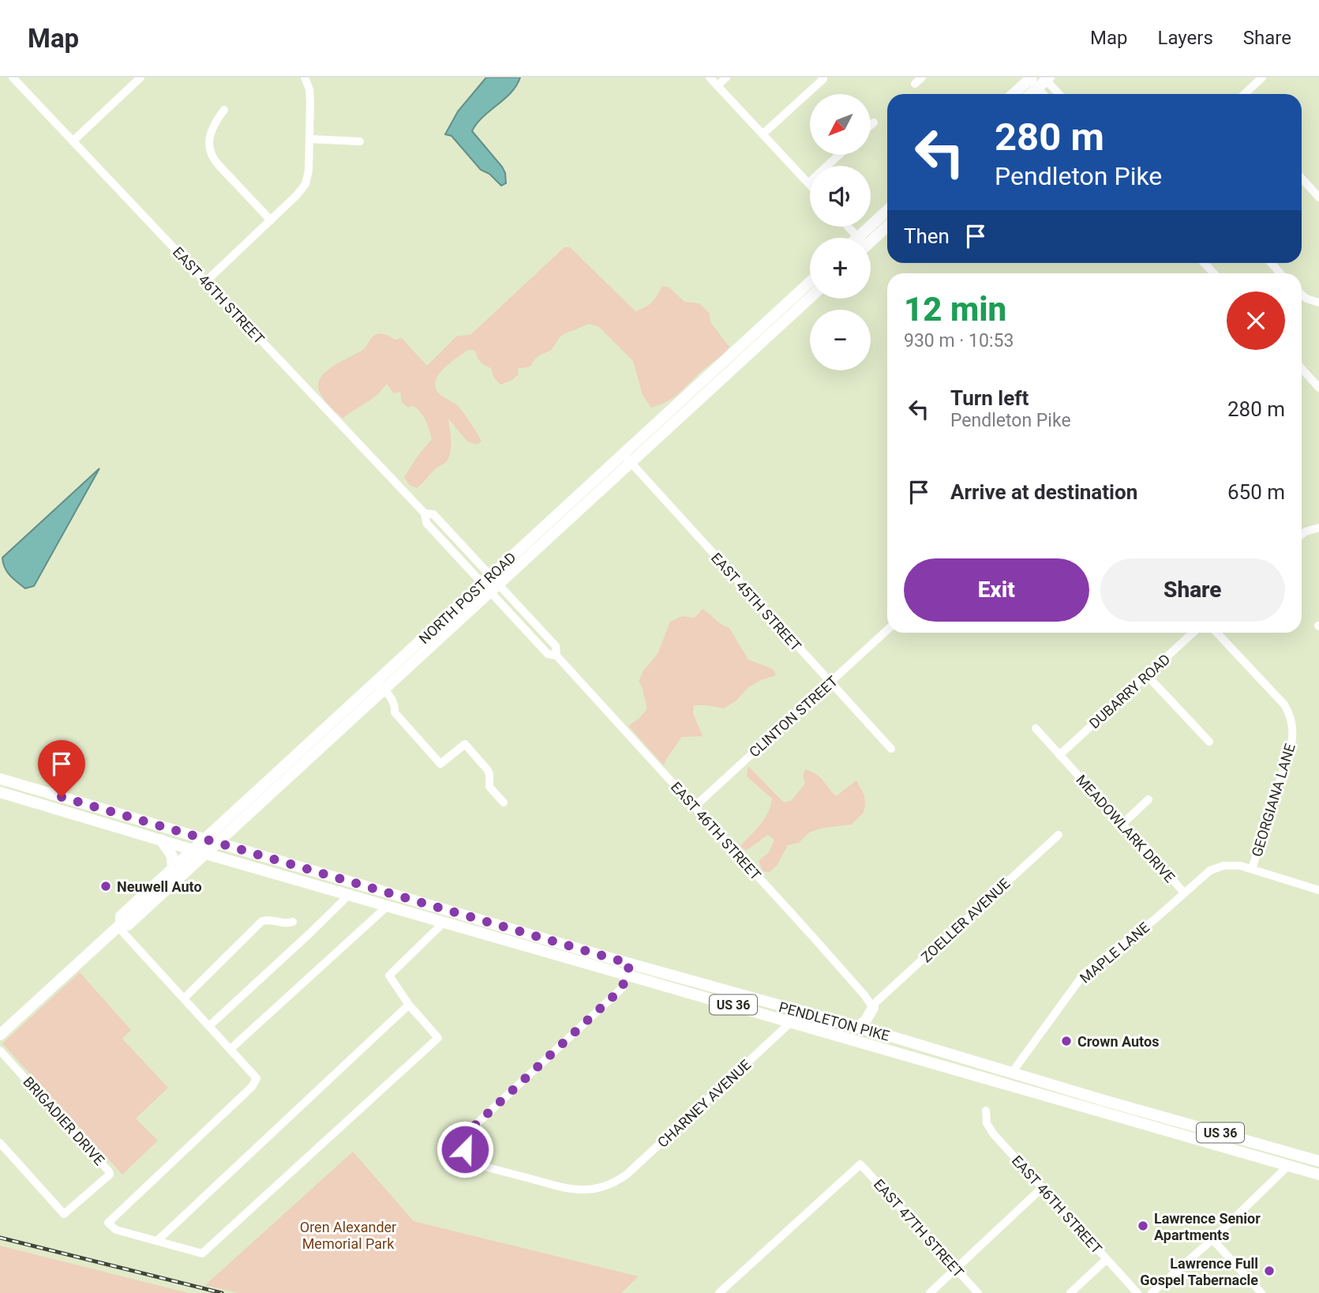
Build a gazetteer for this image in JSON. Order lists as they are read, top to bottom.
{
  "streets": {
    "main road": ["NORTH POST ROAD", "US 36", "PENDLETON PIKE"],
    "street": [
      "EAST 46TH STREET",
      "EAST 45TH STREET",
      "DUBARRY ROAD",
      "CLINTON STREET",
      "GEORGIANA LANE",
      "MEADOWLARK DRIVE",
      "ZOELLER AVENUE",
      "MAPLE LANE",
      "CHARNEY AVENUE",
      "BRIGADIER DRIVE",
      "EAST 47TH STREET"
    ]
  },
  "crossings": [
    ["EAST 46TH STREET", "NORTH POST ROAD"],
    ["EAST 46TH STREET", "CLINTON STREET"],
    ["EAST 46TH STREET", "ZOELLER AVENUE"],
    ["NORTH POST ROAD", "EAST 45TH STREET"],
    ["NORTH POST ROAD", "PENDLETON PIKE"],
    ["EAST 45TH STREET", "CLINTON STREET"],
    ["DUBARRY ROAD", "MEADOWLARK DRIVE"],
    ["GEORGIANA LANE", "MEADOWLARK DRIVE"],
    ["MEADOWLARK DRIVE", "MAPLE LANE"],
    ["MAPLE LANE", "PENDLETON PIKE"],
    ["PENDLETON PIKE", "CHARNEY AVENUE"]
  ],
  "parks": ["Oren Alexander Memorial Park"],
  "places": [
    "Neuwell Auto",
    "Crown Autos",
    "Lawrence Senior Apartments",
    "Lawrence Full Gospel Tabernacle"
  ],
  "north": "bottom left",
  "page": {
    "header": "Map",
    "nav": ["Map", "Layers", "Share"],
    "map_buttons": ["+", "−"],
    "turn": ["280 m", "Pendleton Pike"],
    "then": "Then",
    "heading": ["12 min", "930 m · 10:53"],
    "list": [
      {
        "name": "Turn left",
        "note": "Pendleton Pike",
        "value": "280 m"
      },
      {
        "name": "Arrive at destination",
        "value": "650 m"
      }
    ],
    "buttons": ["Exit", "Share"]
  }
}
